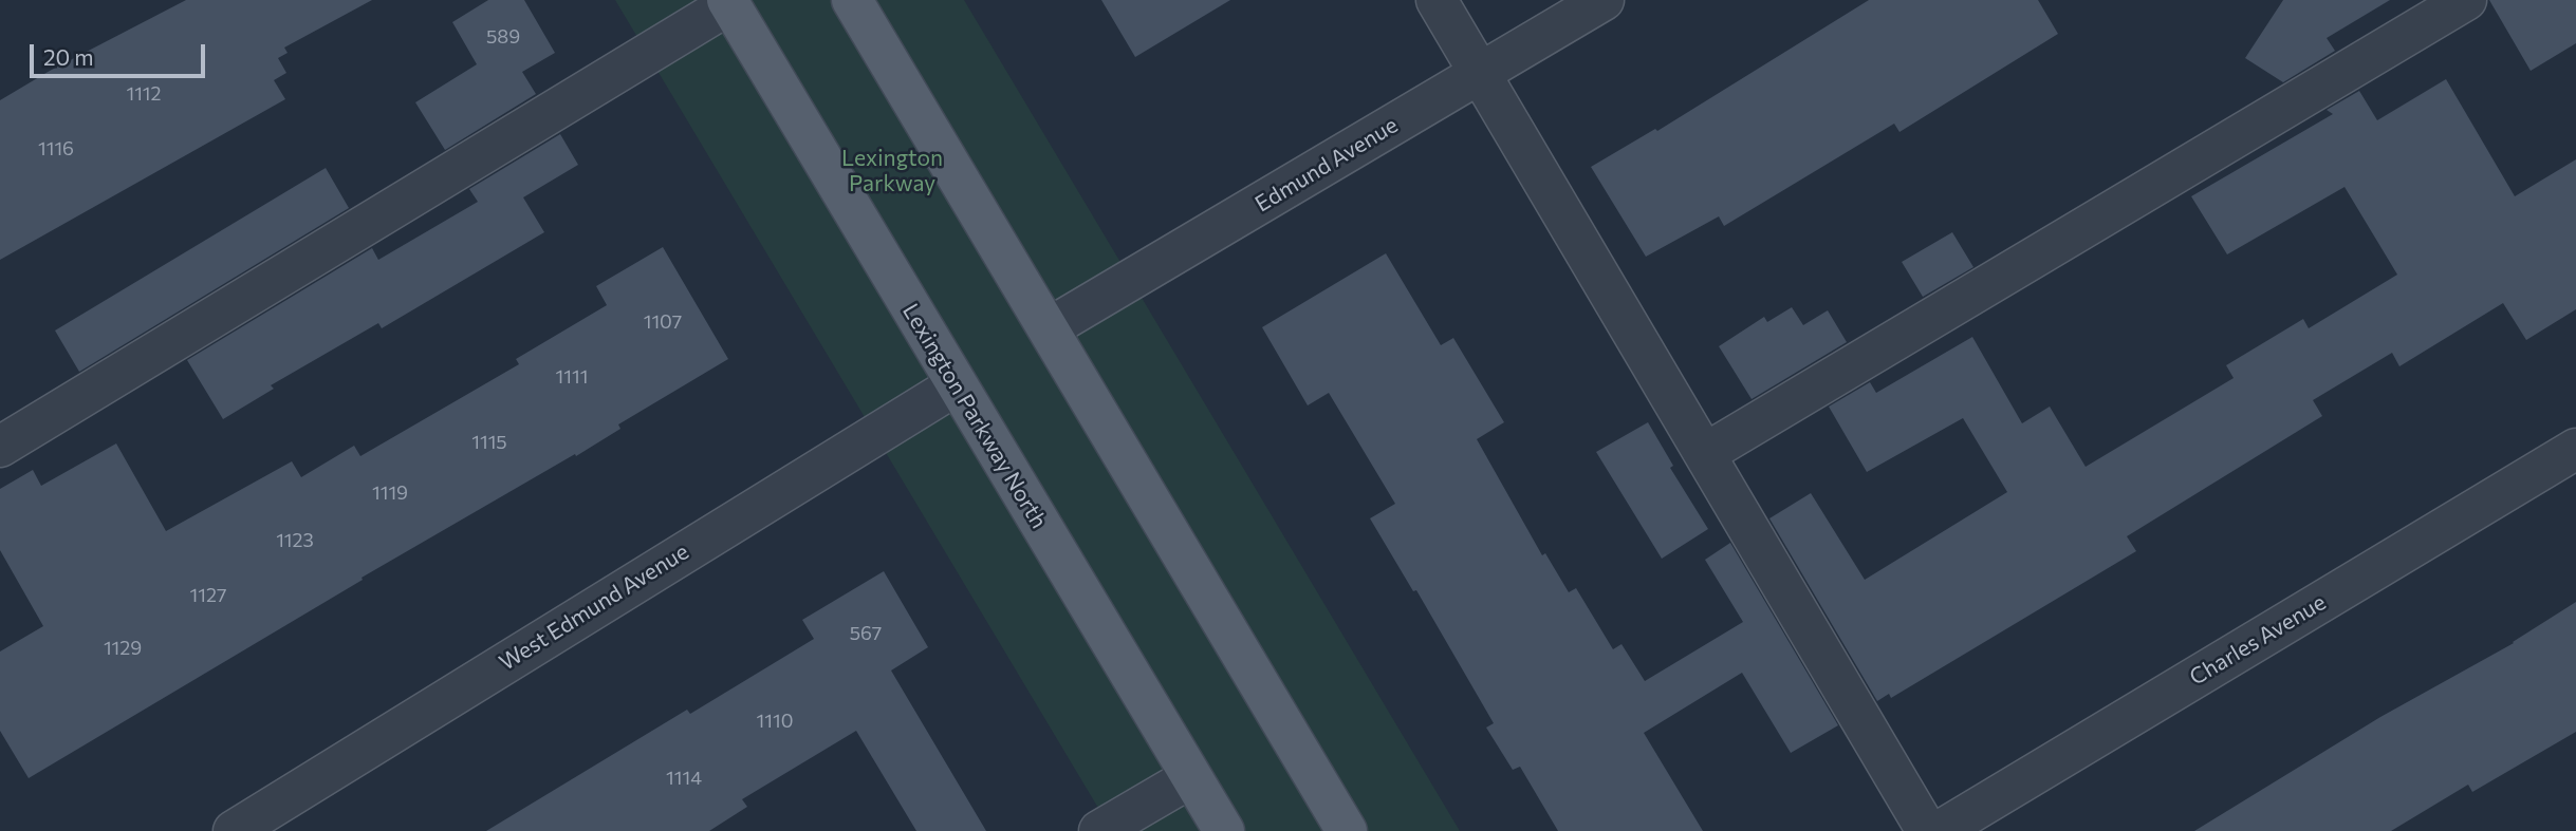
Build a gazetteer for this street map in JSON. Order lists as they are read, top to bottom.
{
  "streets": {
    "main road": ["Lexington Parkway North"],
    "street": ["Edmund Avenue", "West Edmund Avenue", "Charles Avenue"]
  },
  "crossings": [
    ["Lexington Parkway North", "West Edmund Avenue"]
  ],
  "parks": ["Lexington Parkway"],
  "house_numbers": [
    "589",
    "1112",
    "1116",
    "1107",
    "1111",
    "1115",
    "1119",
    "1123",
    "1127",
    "567",
    "1129",
    "1110",
    "1114"
  ],
  "scale_bar": "20 m"
}
